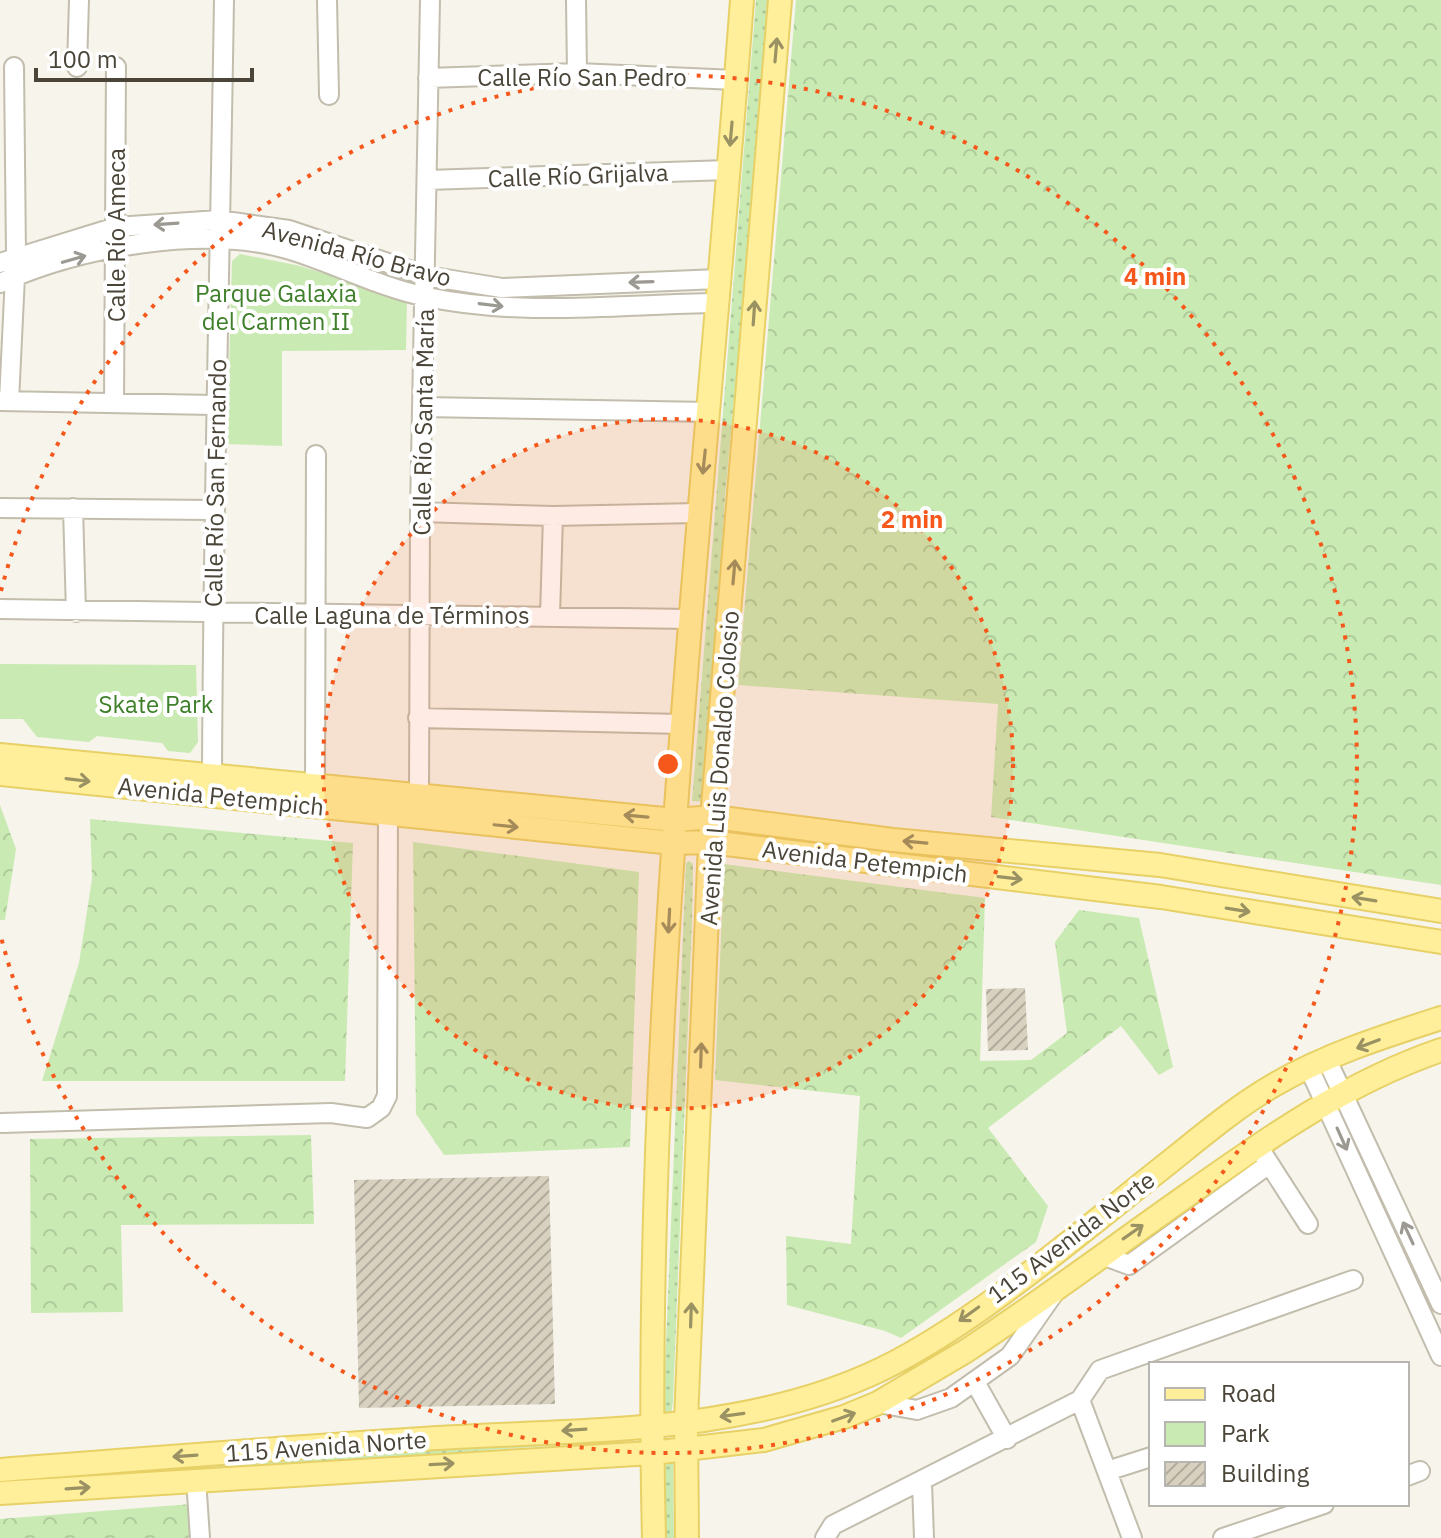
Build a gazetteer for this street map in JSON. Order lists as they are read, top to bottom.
{
  "streets": {
    "main road": ["Avenida Luis Donaldo Colosio", "Avenida Petempich", "115 Avenida Norte"],
    "street": [
      "Calle Río San Pedro",
      "Calle Río Grijalva",
      "Calle Río Ameca",
      "Avenida Río Bravo",
      "Calle Río Santa María",
      "Calle Río San Fernando",
      "Calle Laguna de Términos"
    ]
  },
  "crossings": [
    ["Calle Río San Pedro", "Calle Río Santa María"],
    ["Calle Río San Pedro", "Avenida Luis Donaldo Colosio"],
    ["Calle Río Grijalva", "Calle Río Santa María"],
    ["Calle Río Grijalva", "Avenida Luis Donaldo Colosio"],
    ["Calle Río Ameca", "Avenida Río Bravo"],
    ["Avenida Río Bravo", "Calle Río Santa María"],
    ["Avenida Río Bravo", "Calle Río San Fernando"],
    ["Avenida Río Bravo", "Avenida Luis Donaldo Colosio"],
    ["Calle Río Santa María", "Calle Laguna de Términos"],
    ["Calle Río Santa María", "Avenida Petempich"],
    ["Calle Río San Fernando", "Calle Laguna de Términos"],
    ["Calle Río San Fernando", "Avenida Petempich"],
    ["Calle Laguna de Términos", "Avenida Luis Donaldo Colosio"],
    ["Avenida Luis Donaldo Colosio", "Avenida Petempich"],
    ["Avenida Luis Donaldo Colosio", "115 Avenida Norte"]
  ],
  "parks": ["Parque Galaxia del Carmen II", "Skate Park"],
  "legend": ["Road", "Park", "Building"],
  "scale_bar": "100 m",
  "rings": ["4 min", "2 min"]
}
